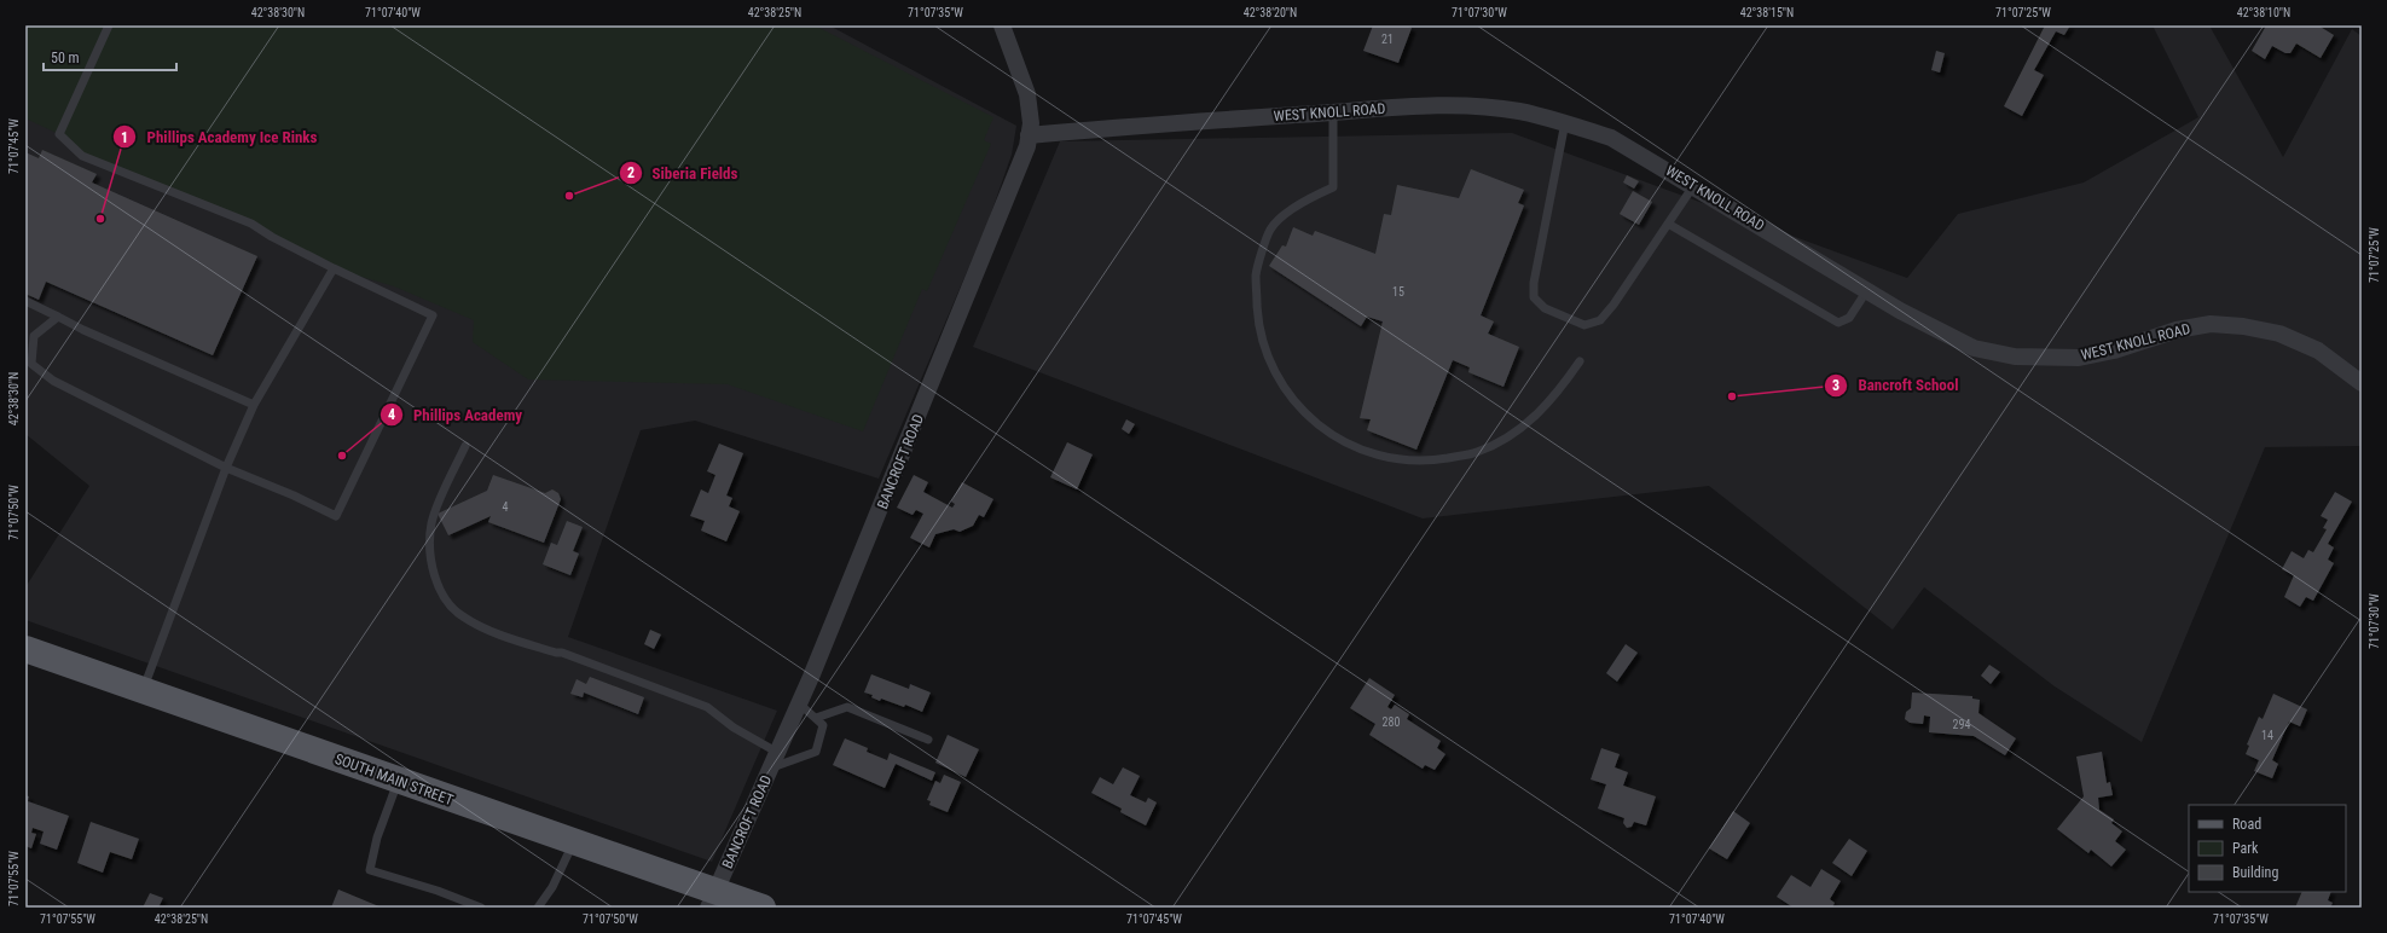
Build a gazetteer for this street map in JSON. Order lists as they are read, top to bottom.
{
  "streets": {
    "main road": ["SOUTH MAIN STREET"],
    "street": ["WEST KNOLL ROAD", "BANCROFT ROAD"]
  },
  "crossings": [
    ["WEST KNOLL ROAD", "BANCROFT ROAD"],
    ["BANCROFT ROAD", "SOUTH MAIN STREET"]
  ],
  "places": [
    "Siberia Fields",
    "Phillips Academy Ice Rinks",
    "Bancroft School",
    "Phillips Academy"
  ],
  "house_numbers": [
    "21",
    "15",
    "4",
    "280",
    "294",
    "14"
  ],
  "legend": ["Road", "Park", "Building"],
  "scale_bar": "50 m",
  "coordinates": [
    "42°38'30\"N",
    "71°07'40\"W",
    "42°38'25\"N",
    "71°07'35\"W",
    "42°38'20\"N",
    "71°07'30\"W",
    "42°38'15\"N",
    "71°07'25\"W",
    "42°38'10\"N",
    "71°07'45\"W",
    "71°07'50\"W",
    "71°07'55\"W"
  ]
}
